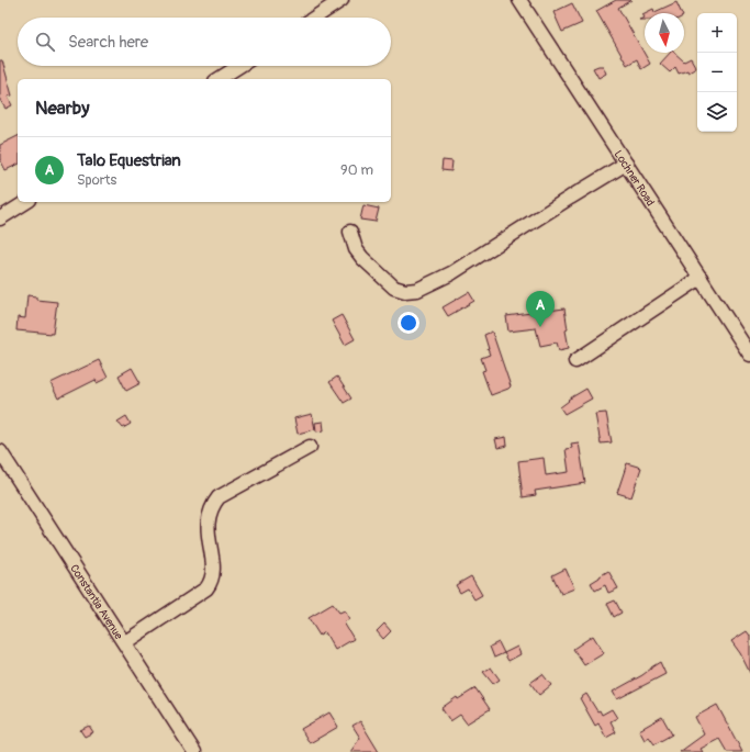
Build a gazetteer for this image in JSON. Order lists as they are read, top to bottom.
{
  "streets": {
    "street": ["Lochner Road", "Constantia Avenue"]
  },
  "north": "bottom",
  "page": {
    "map_buttons": ["+", "−"],
    "search": "Search here",
    "heading": "Nearby",
    "list": [
      {
        "mark": "A",
        "name": "Talo Equestrian",
        "note": "Sports",
        "value": "90 m"
      }
    ],
    "pins": "A"
  }
}
